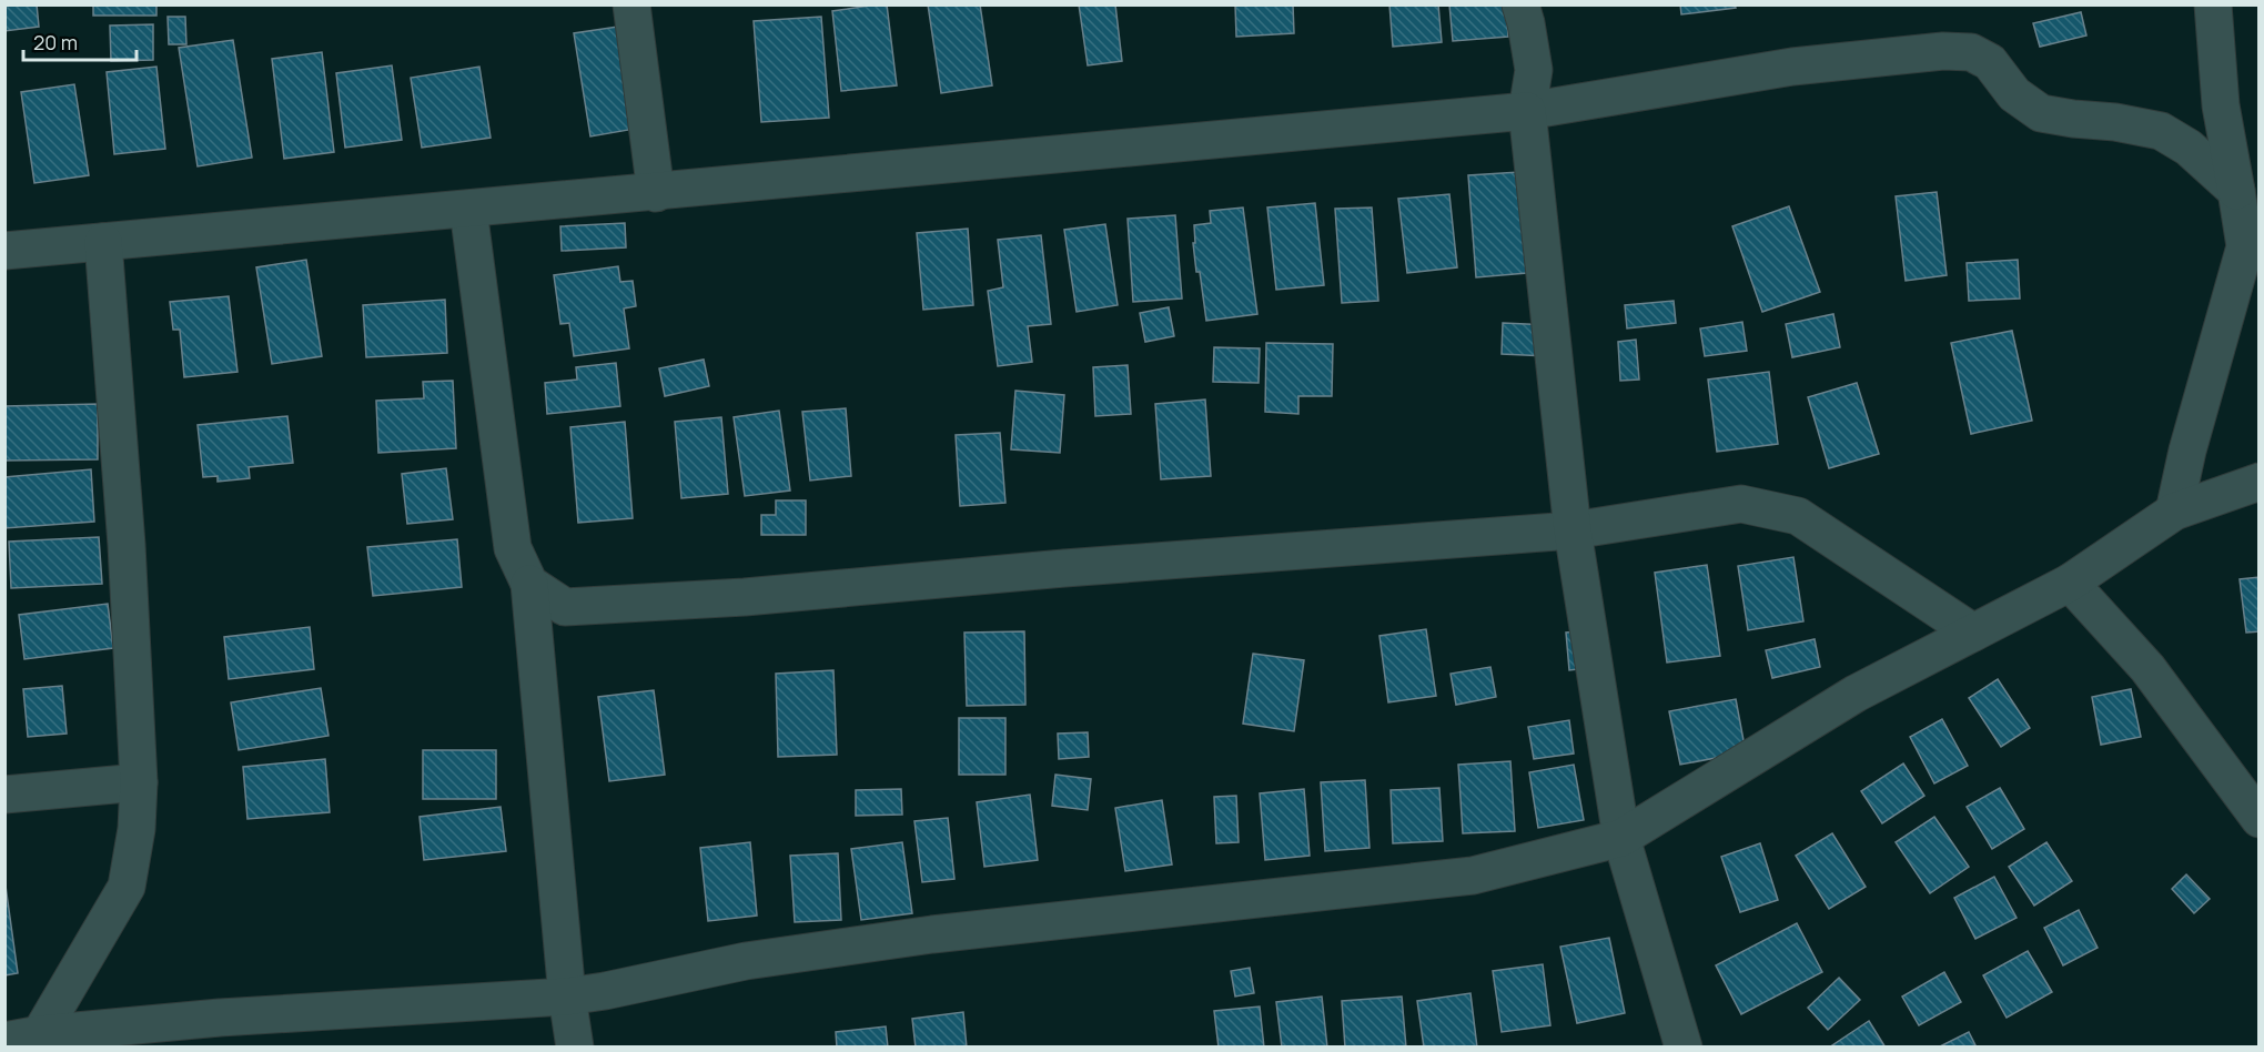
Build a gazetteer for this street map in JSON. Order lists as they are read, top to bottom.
{
  "scale_bar": "20 m"
}
